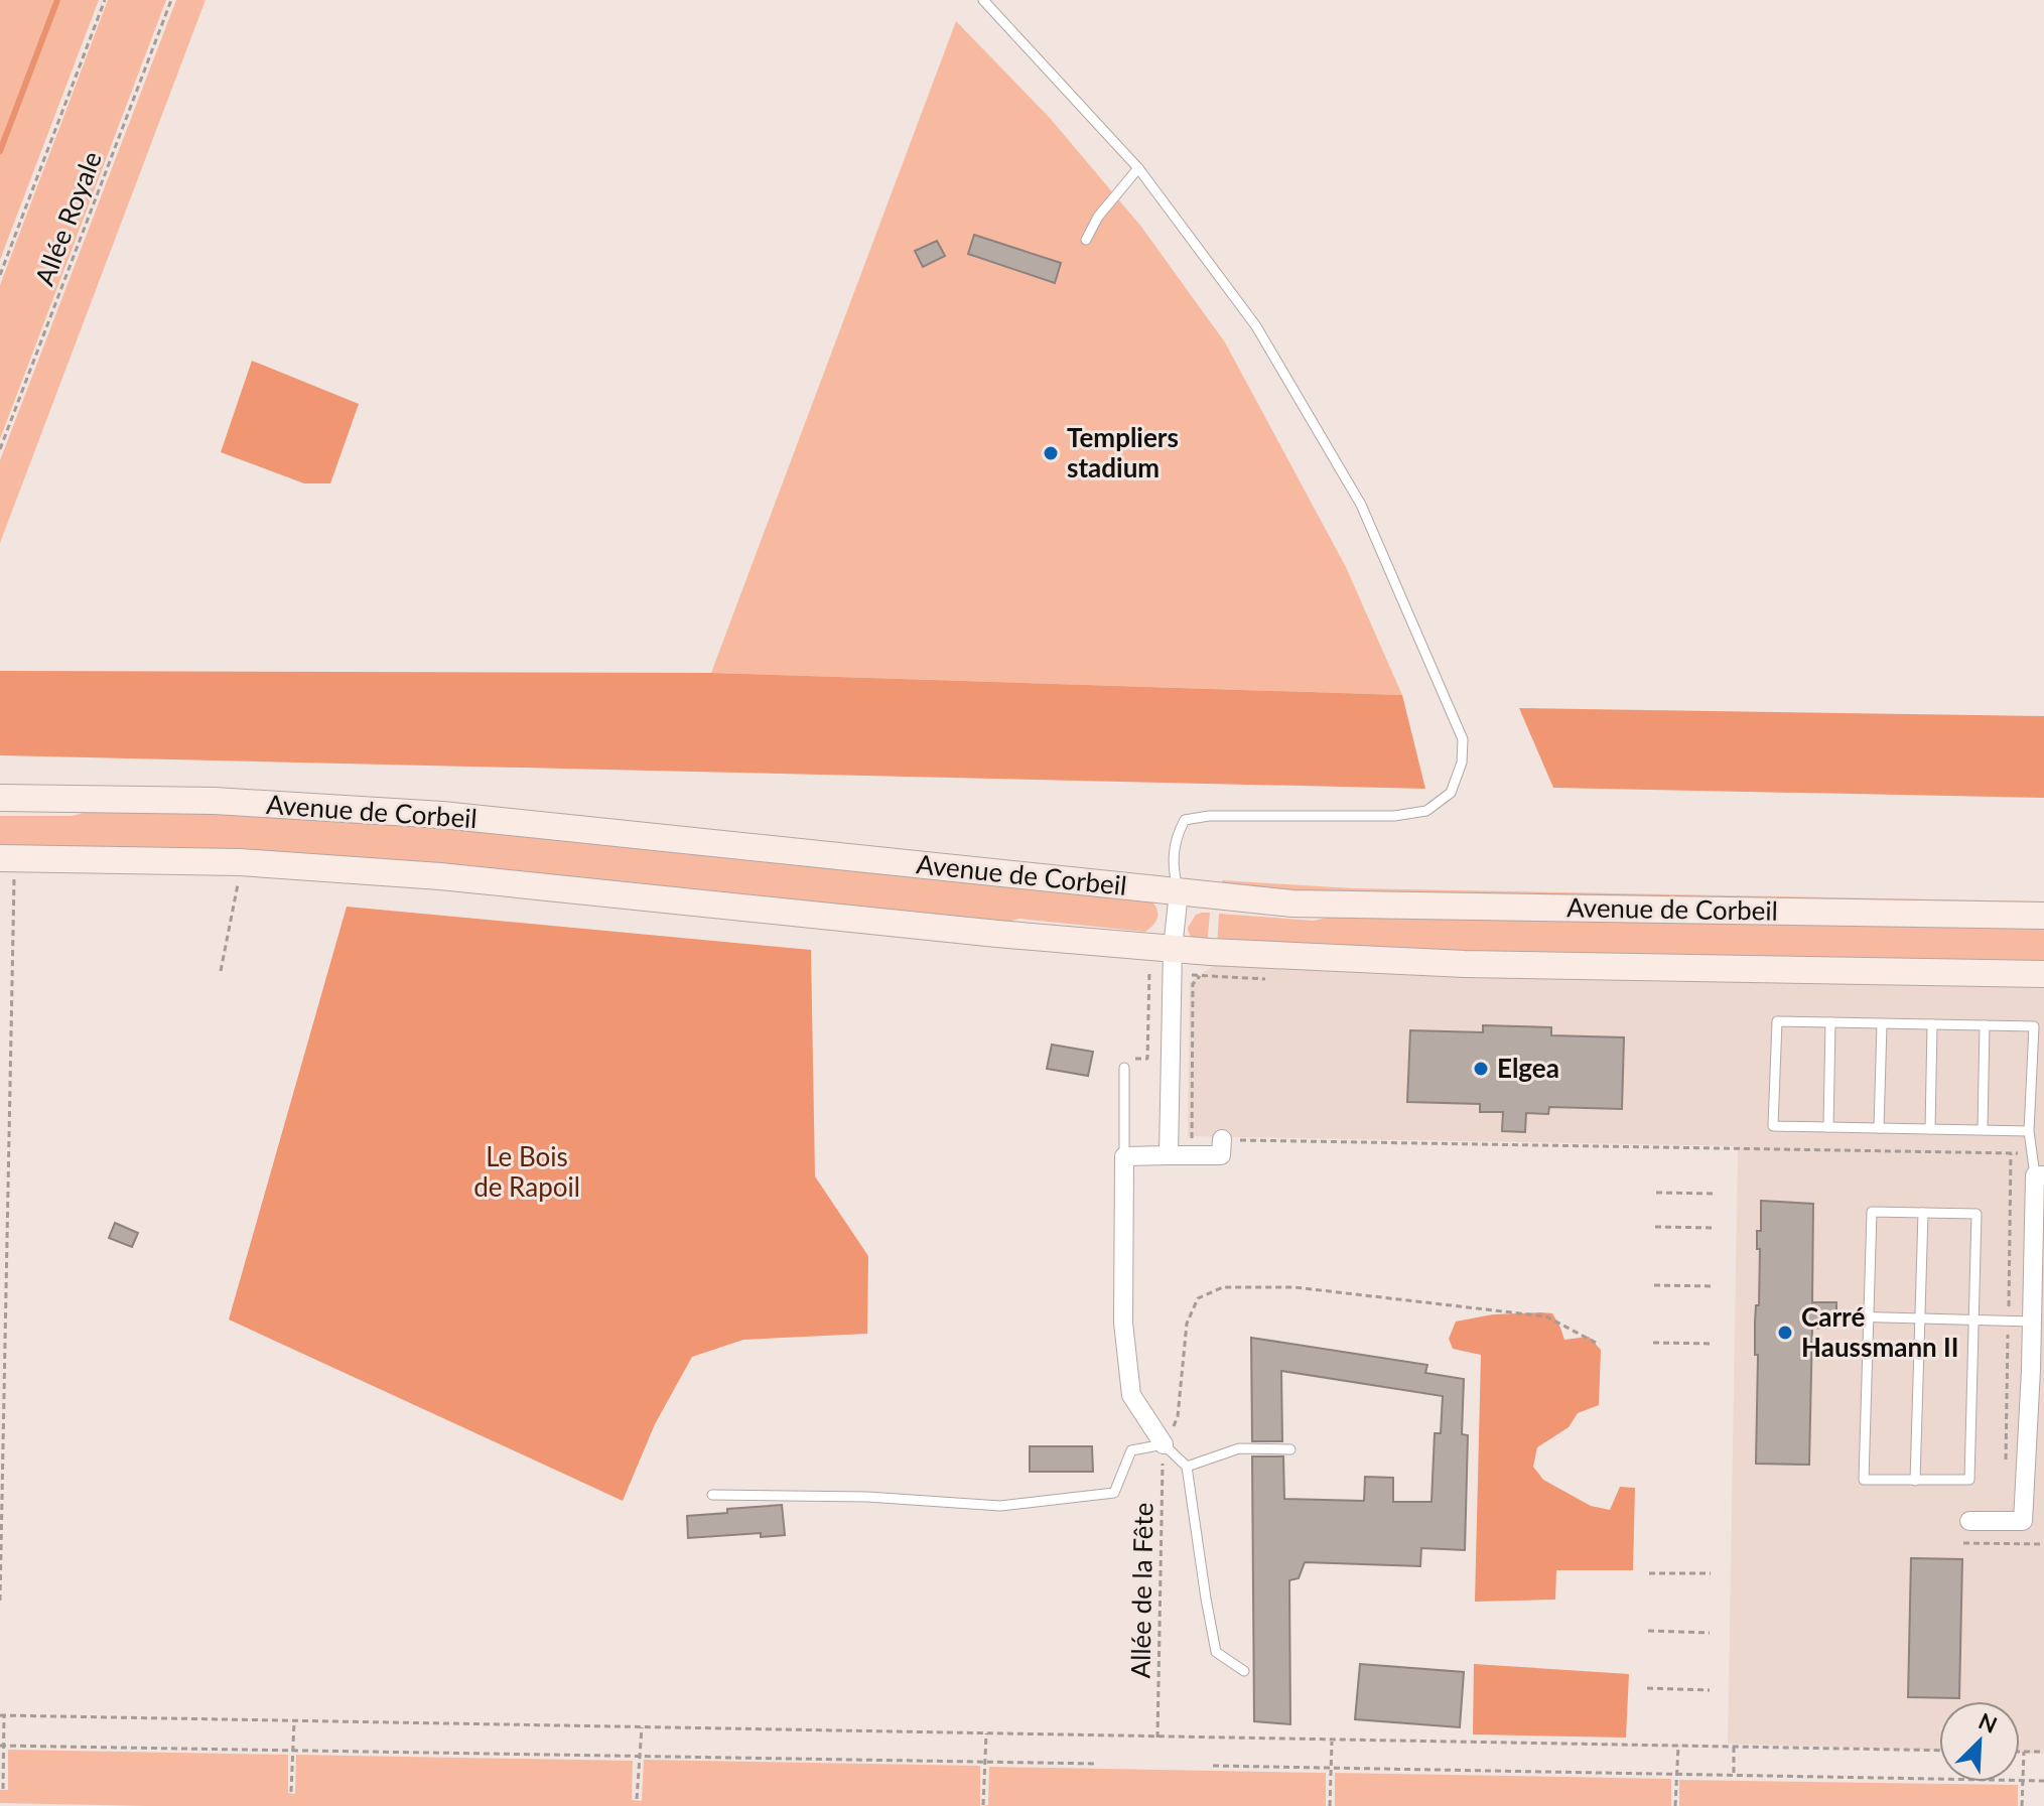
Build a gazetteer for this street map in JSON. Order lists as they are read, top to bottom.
{
  "streets": {
    "main road": ["Avenue de Corbeil"],
    "path": ["Allée Royale", "Allée de la Fête"]
  },
  "parks": ["Le Bois de Rapoil"],
  "places": ["Templiers stadium", "Elgea", "Carré Haussmann II"],
  "north": "top right"
}
